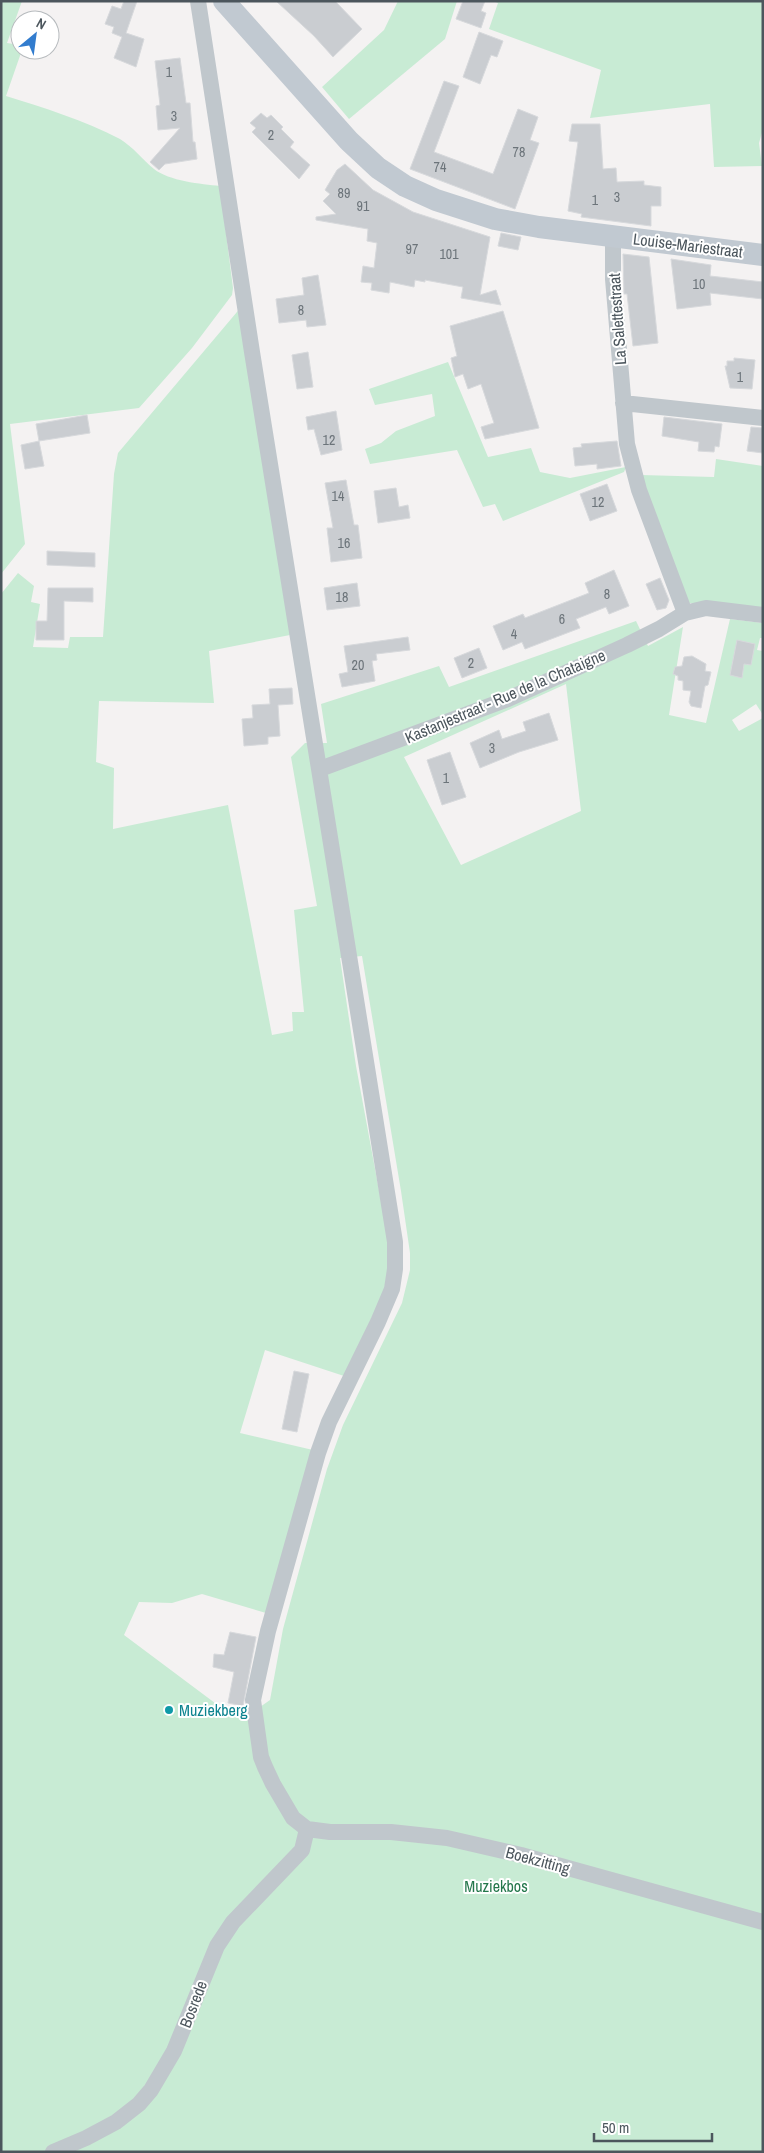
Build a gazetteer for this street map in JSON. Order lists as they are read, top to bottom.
{
  "streets": {
    "main road": ["Louise-Mariestraat"],
    "street": [
      "La Salettestraat",
      "Kastanjestraat - Rue de la Chataigne",
      "Boekzitting",
      "Bosrede"
    ]
  },
  "crossings": [
    ["Louise-Mariestraat", "La Salettestraat"],
    ["La Salettestraat", "Kastanjestraat - Rue de la Chataigne"],
    ["Boekzitting", "Bosrede"]
  ],
  "parks": ["Muziekbos"],
  "places": ["Muziekberg"],
  "house_numbers": [
    "1",
    "3",
    "2",
    "78",
    "74",
    "89",
    "3",
    "1",
    "91",
    "97",
    "101",
    "10",
    "8",
    "1",
    "12",
    "14",
    "12",
    "16",
    "8",
    "18",
    "6",
    "4",
    "2",
    "20",
    "3",
    "1"
  ],
  "scale_bar": "50 m",
  "north": "top right"
}
